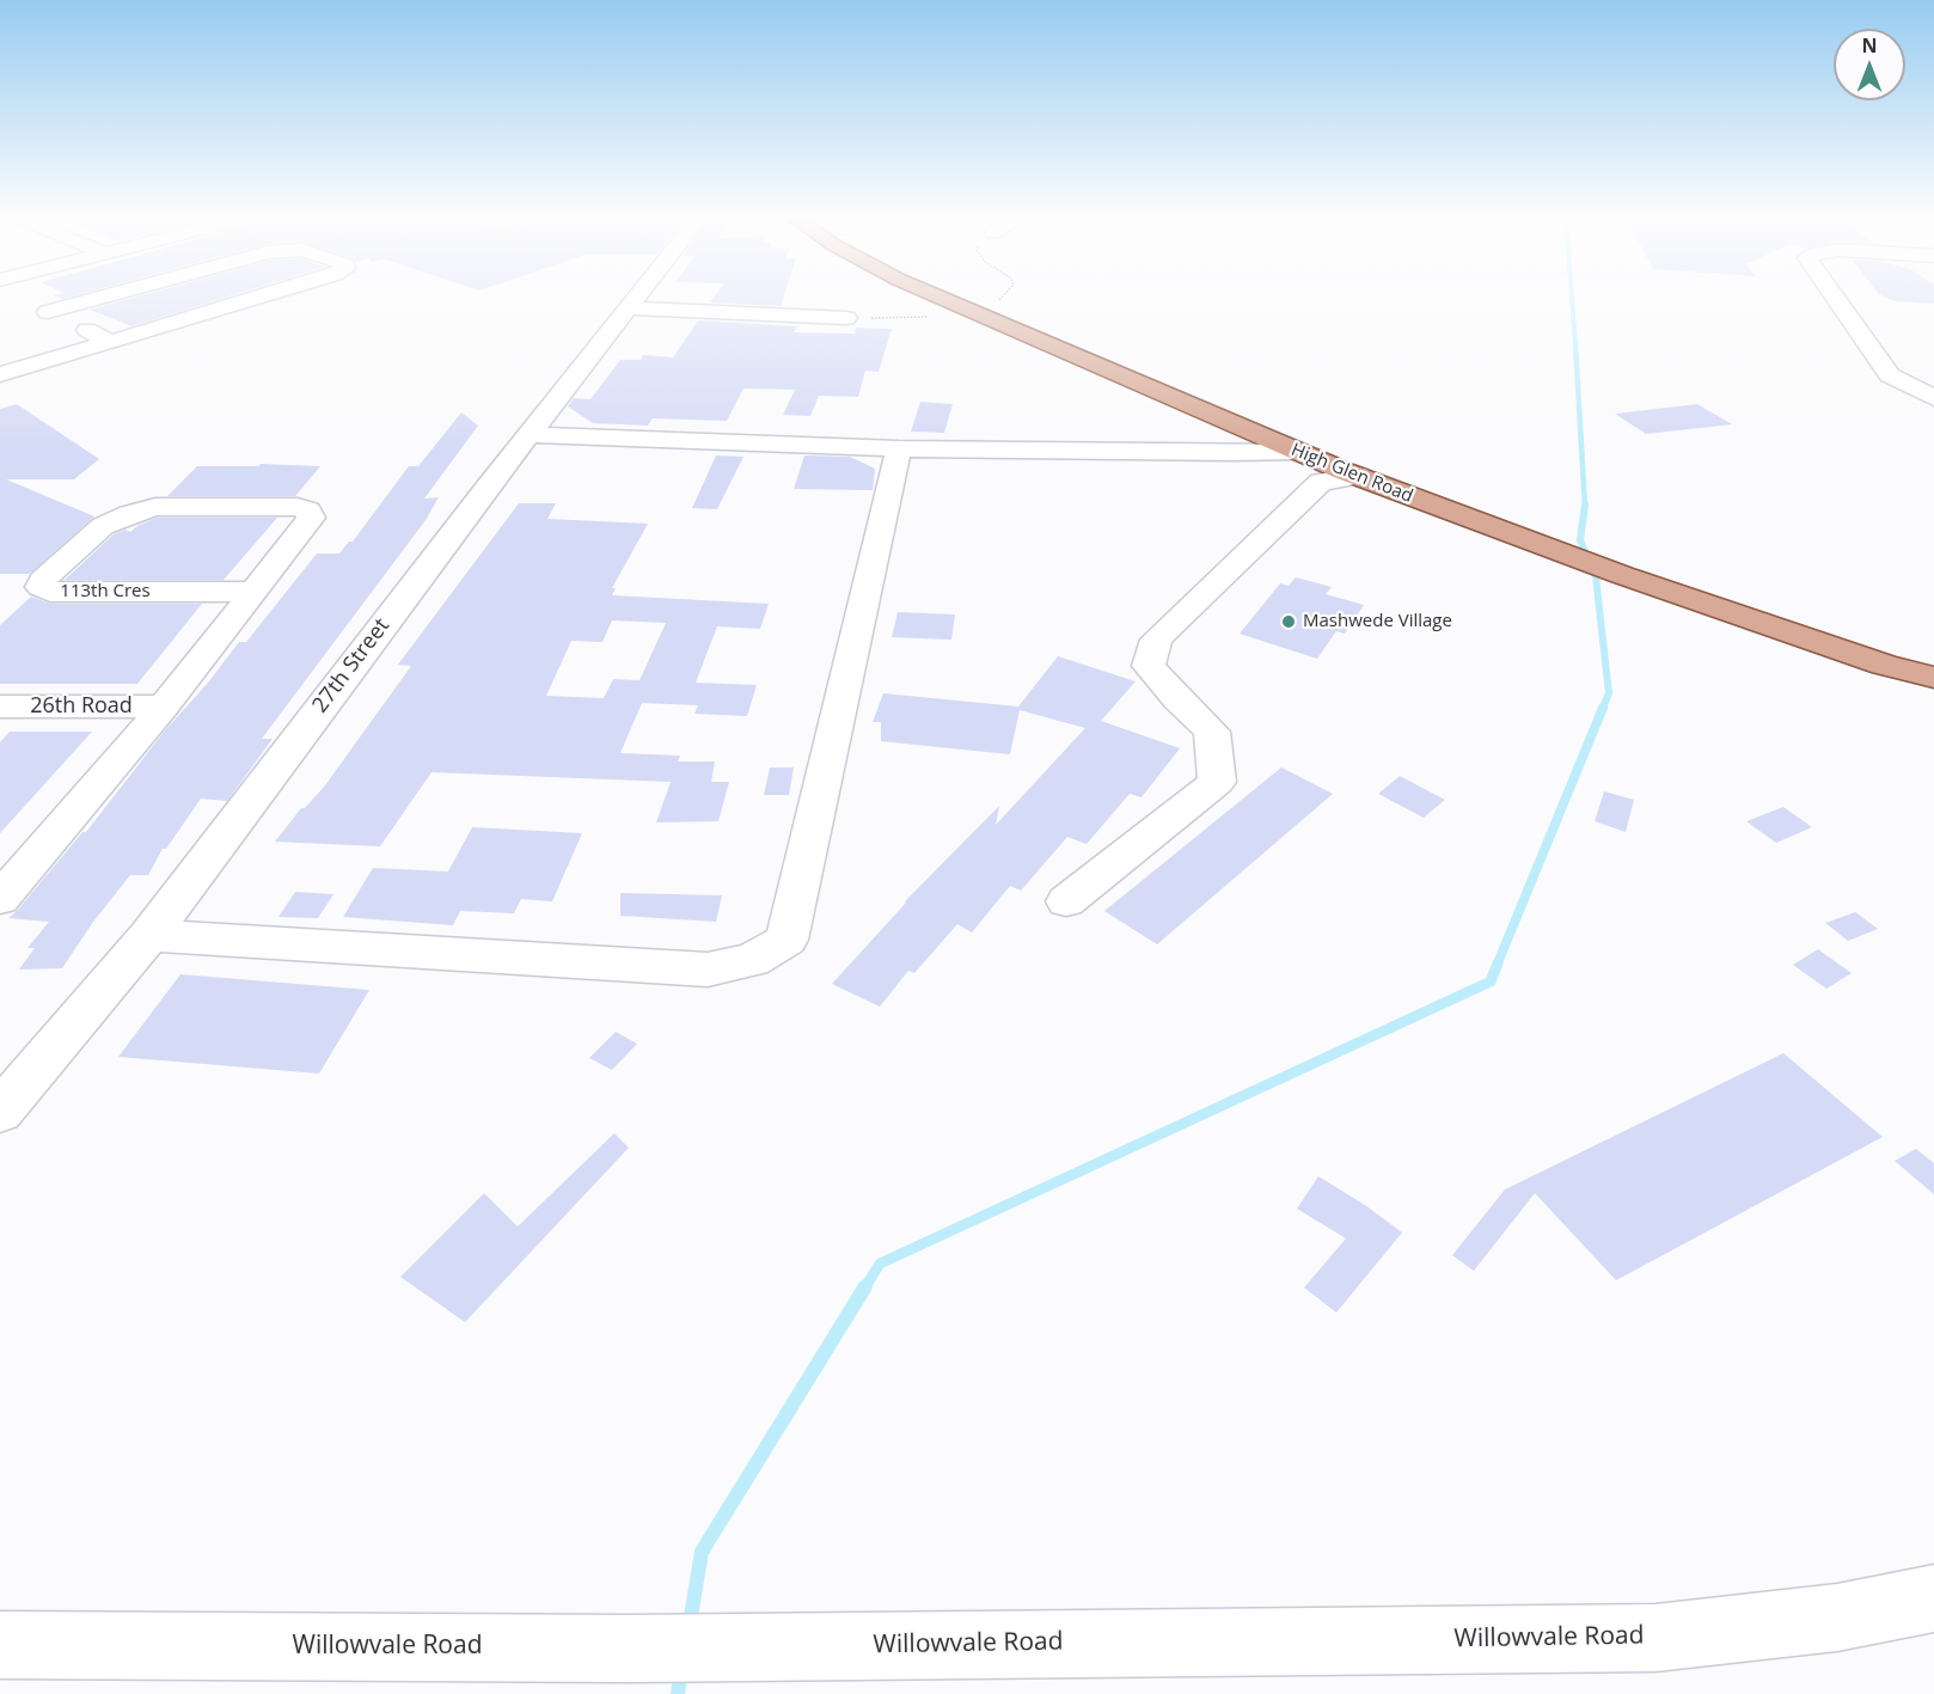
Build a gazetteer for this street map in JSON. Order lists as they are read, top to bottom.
{
  "streets": {
    "main road": ["High Glen Road"],
    "street": [
      "113th Cres",
      "27th Street",
      "26th Road",
      "Willowvale Road"
    ]
  },
  "places": ["Mashwede Village"],
  "north": "top"
}
